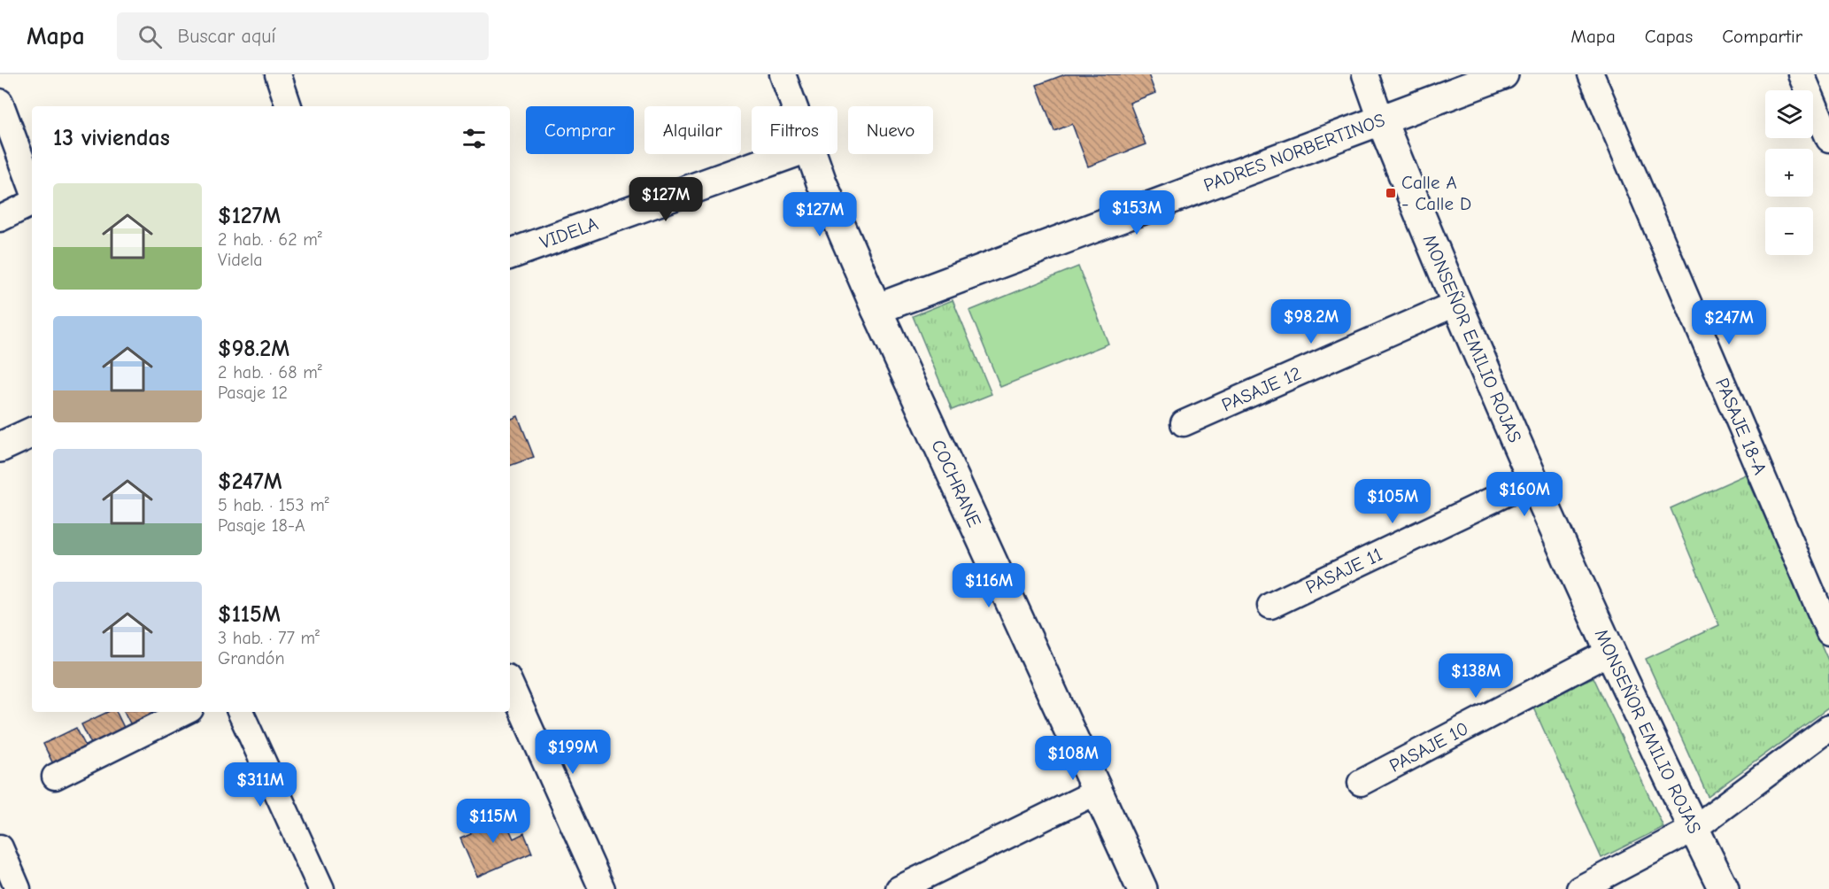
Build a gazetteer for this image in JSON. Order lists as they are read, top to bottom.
{
  "streets": {
    "street": [
      "PADRES NORBERTINOS",
      "VIDELA",
      "MONSEÑOR EMILIO ROJAS",
      "PASAJE 12",
      "PASAJE 18-A",
      "COCHRANE",
      "PASAJE 11",
      "PASAJE 10"
    ]
  },
  "crossings": [
    ["PADRES NORBERTINOS", "MONSEÑOR EMILIO ROJAS"],
    ["PADRES NORBERTINOS", "COCHRANE"],
    ["MONSEÑOR EMILIO ROJAS", "PASAJE 12"],
    ["MONSEÑOR EMILIO ROJAS", "PASAJE 11"],
    ["MONSEÑOR EMILIO ROJAS", "PASAJE 10"]
  ],
  "places": {
    "transit": ["Calle A - Calle D"]
  },
  "page": {
    "header": "Mapa",
    "search": "Buscar aquí",
    "nav": ["Mapa", "Capas", "Compartir"],
    "map_buttons": ["+", "−"],
    "chip": [
      "Comprar",
      "Alquilar",
      "Filtros",
      "Nuevo"
    ],
    "heading": "13 viviendas",
    "list": [
      {
        "name": "$127M",
        "note": "2 hab. · 62 m² · Videla"
      },
      {
        "name": "$98.2M",
        "note": "2 hab. · 68 m² · Pasaje 12"
      },
      {
        "name": "$247M",
        "note": "5 hab. · 153 m² · Pasaje 18-A"
      },
      {
        "name": "$115M",
        "note": "3 hab. · 77 m² · Grandón"
      }
    ],
    "price": [
      "$127M",
      "$153M",
      "$127M",
      "$98.2M",
      "$247M",
      "$160M",
      "$105M",
      "$116M",
      "$138M",
      "$199M",
      "$108M",
      "$311M",
      "$115M"
    ]
  }
}
